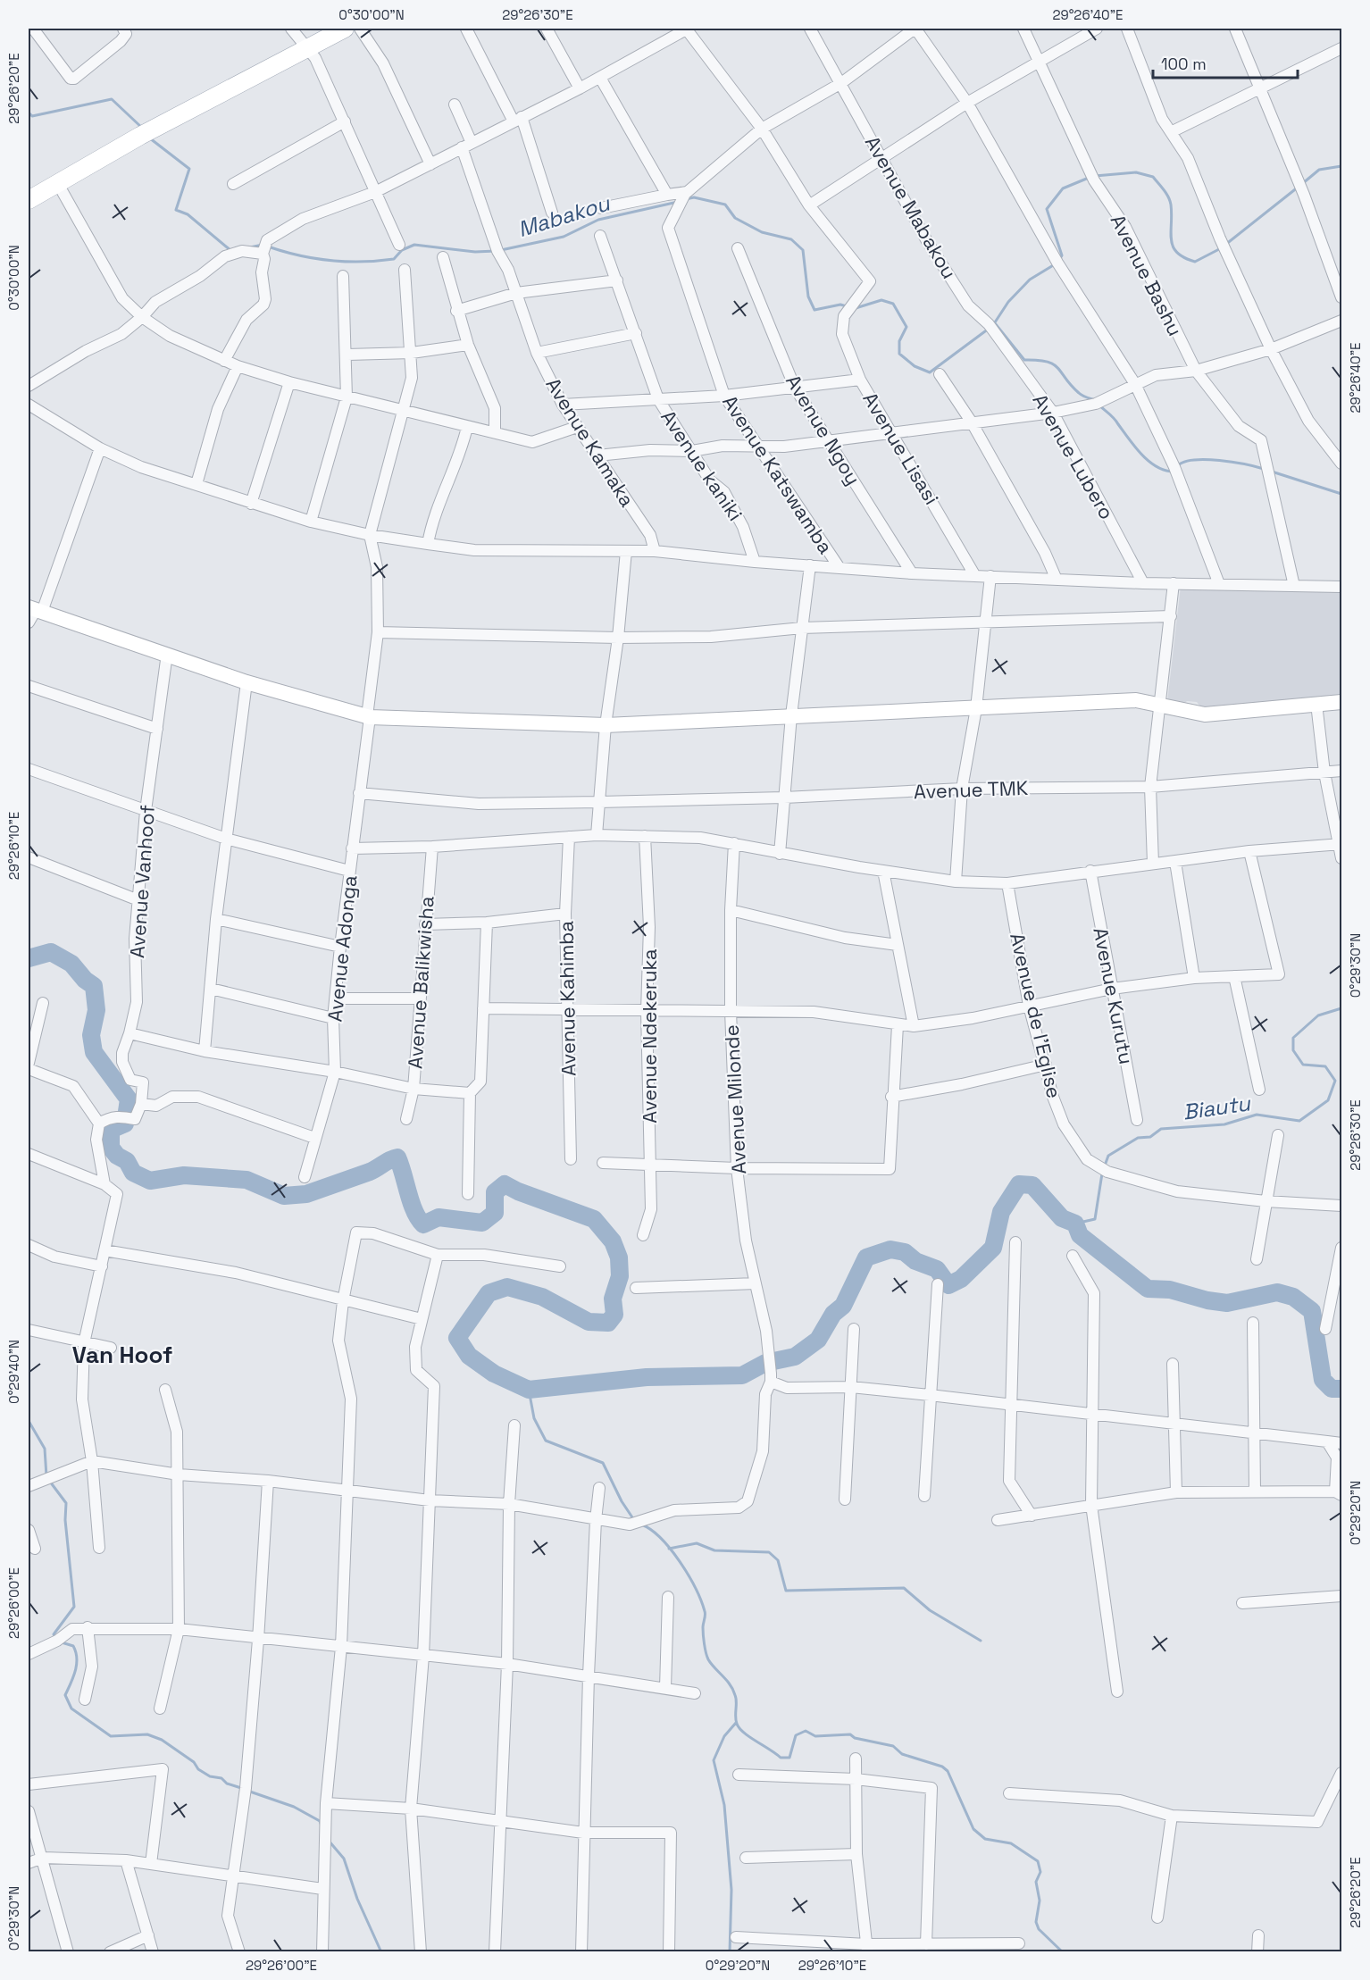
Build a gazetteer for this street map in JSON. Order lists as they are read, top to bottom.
{
  "streets": {
    "street": [
      "Avenue Mabakou",
      "Avenue Bashu",
      "Avenue Ngoy",
      "Avenue Kamaka",
      "Avenue Lisasi",
      "Avenue Lubero",
      "Avenue kaniki",
      "Avenue Katswamba",
      "Avenue TMK",
      "Avenue Vanhoof",
      "Avenue Adonga",
      "Avenue Balikwisha",
      "Avenue Kurutu",
      "Avenue Kahimba",
      "Avenue de l'Eglise",
      "Avenue Ndekeruka",
      "Avenue Milonde"
    ]
  },
  "crossings": [
    ["Avenue Mabakou", "Avenue Lubero"],
    ["Avenue TMK", "Avenue Adonga"]
  ],
  "districts": ["Van Hoof"],
  "water": ["Mabakou", "Biautu"],
  "scale_bar": "100 m",
  "coordinates": [
    "0°30'00\"N",
    "29°26'30\"E",
    "29°26'40\"E",
    "29°26'20\"E",
    "29°26'10\"E",
    "0°29'30\"N",
    "0°29'40\"N",
    "0°29'20\"N",
    "29°26'00\"E"
  ]
}
